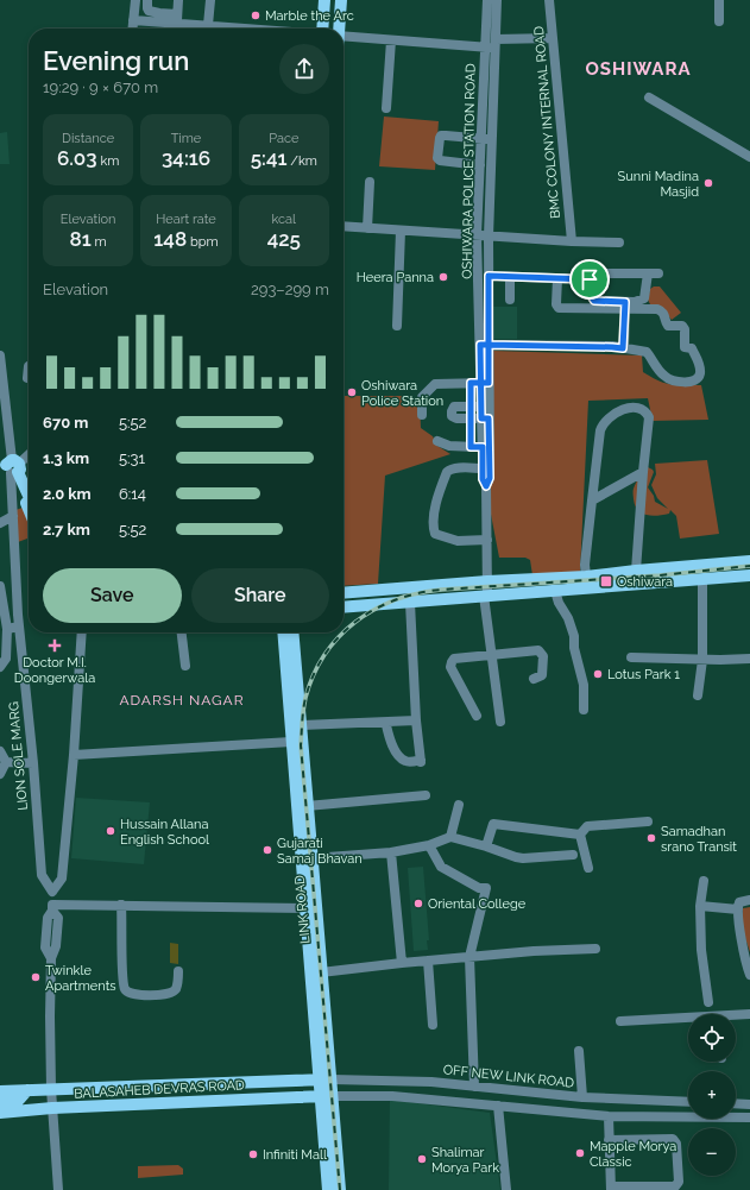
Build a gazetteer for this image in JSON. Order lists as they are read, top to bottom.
{
  "streets": {
    "main road": ["LINK ROAD", "OFF NEW LINK ROAD", "BALASAHEB DEVRAS ROAD"],
    "street": ["BMC COLONY INTERNAL ROAD", "OSHIWARA POLICE STATION ROAD", "LION SOLE MARG"]
  },
  "crossings": [
    ["LINK ROAD", "OFF NEW LINK ROAD"],
    ["LINK ROAD", "BALASAHEB DEVRAS ROAD"],
    ["OFF NEW LINK ROAD", "BALASAHEB DEVRAS ROAD"]
  ],
  "districts": ["OSHIWARA", "ADARSH NAGAR"],
  "places": {
    "other": [
      "Marble the Arc",
      "Sunni Madina Masjid",
      "Heera Panna",
      "Oshiwara Police Station",
      "Lotus Park 1",
      "Hussain Allana English School",
      "Samadhan srano Transit",
      "Gujarati Samaj Bhavan",
      "Oriental College",
      "Twinkle Apartments",
      "Mapple Morya Classic",
      "Infiniti Mall",
      "Shalimar Morya Park"
    ],
    "transit": ["Oshiwara"],
    "health": ["Doctor M.I. Doongerwala"]
  },
  "page": {
    "heading": ["Evening run", "19:29 · 9 × 670 m"],
    "stats": [
      ["Distance", "6.03 km"],
      ["Time", "34:16"],
      ["Pace", "5:41 /km"],
      ["Elevation", "81 m"],
      ["Heart rate", "148 bpm"],
      ["kcal", "425"]
    ],
    "chart": ["Elevation", "293–299 m"],
    "list": [
      {
        "name": "670 m",
        "note": "5:52"
      },
      {
        "name": "1.3 km",
        "note": "5:31"
      },
      {
        "name": "2.0 km",
        "note": "6:14"
      },
      {
        "name": "2.7 km",
        "note": "5:52"
      }
    ],
    "buttons": ["Save", "Share"],
    "map_buttons": ["+", "−"]
  }
}
